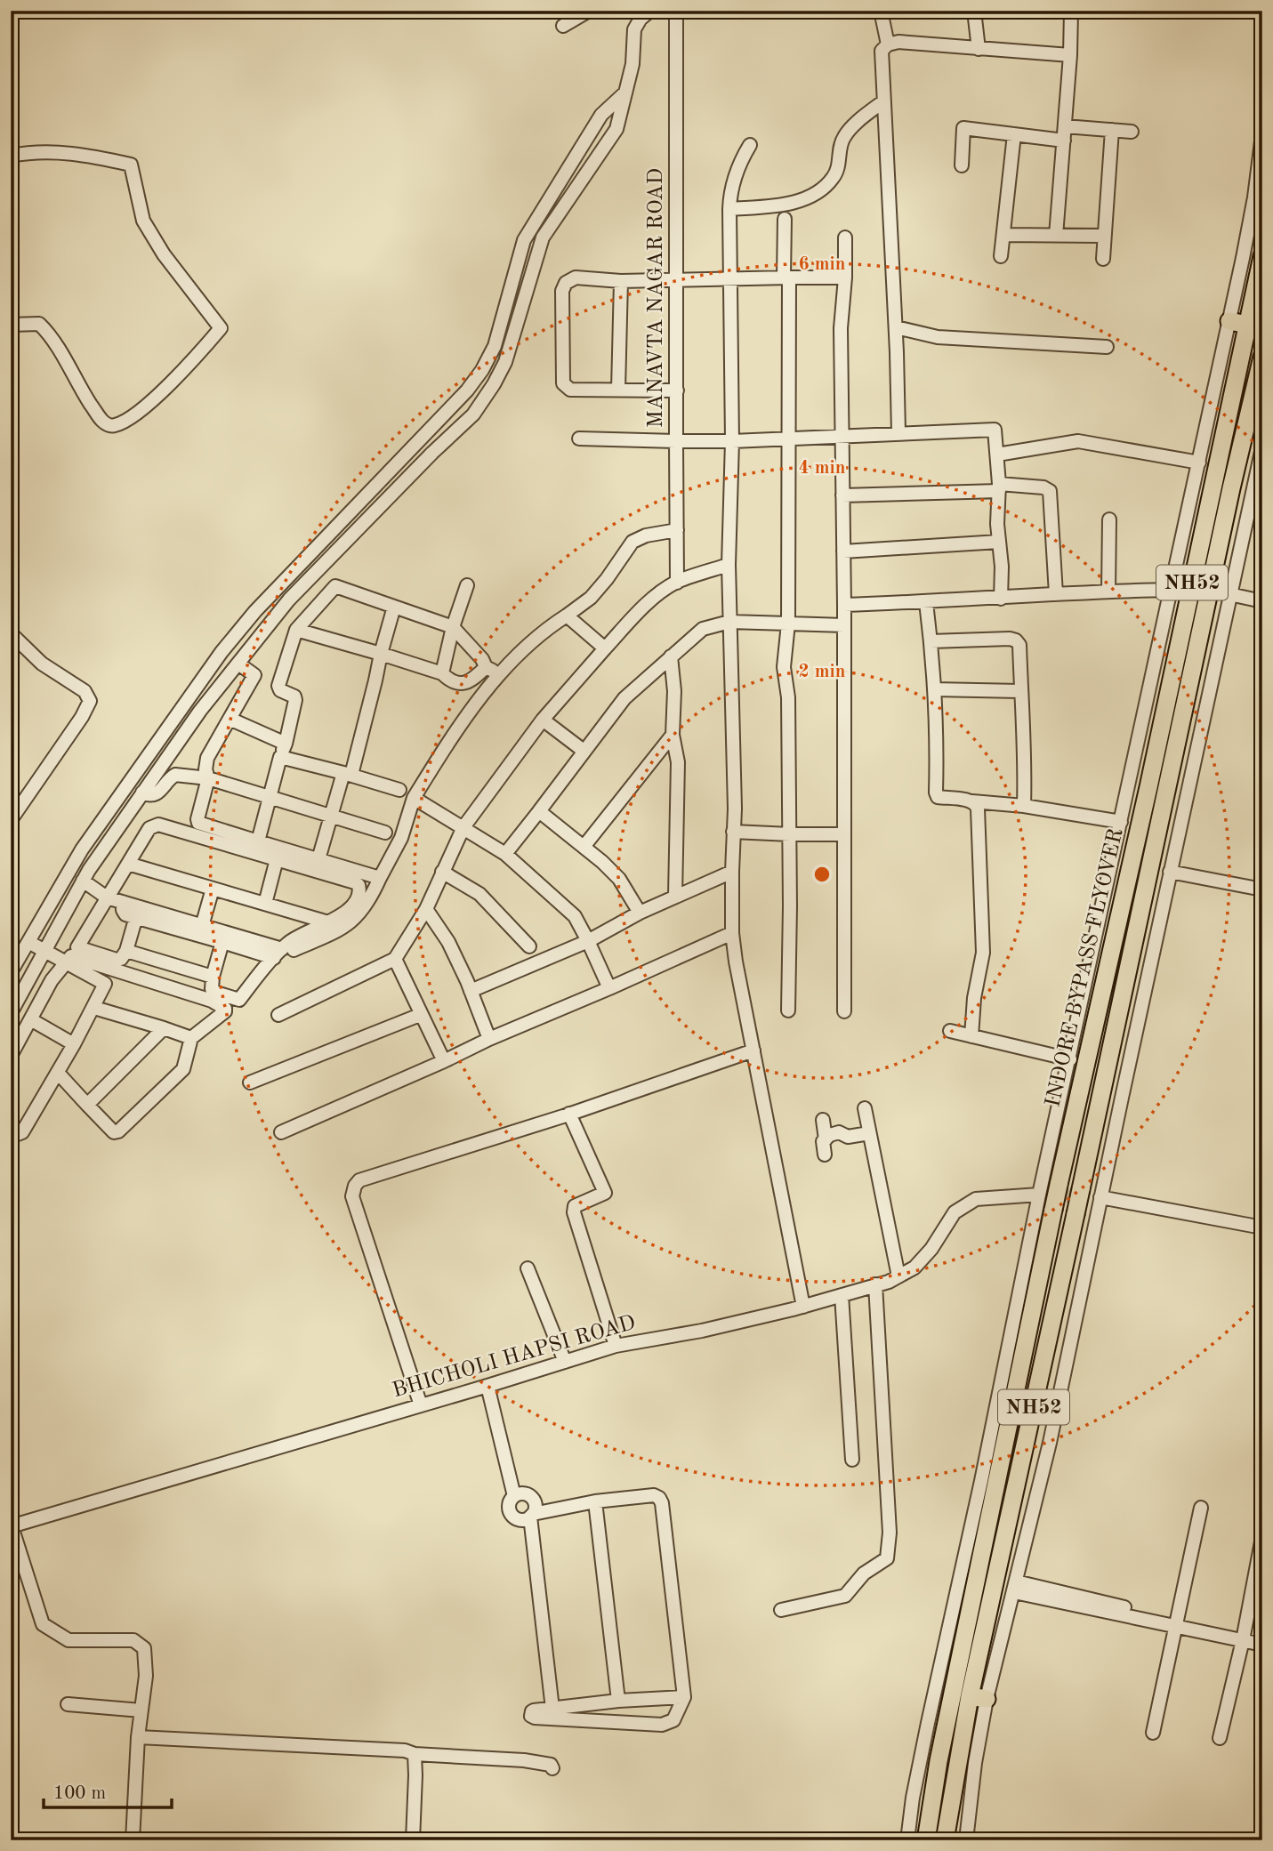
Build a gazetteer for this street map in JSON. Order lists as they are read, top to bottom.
{
  "streets": {
    "highway": ["NH52", "INDORE BYPASS FLYOVER"],
    "street": ["MANAVTA NAGAR ROAD", "BHICHOLI HAPSI ROAD"]
  },
  "crossings": [
    ["NH52", "INDORE BYPASS FLYOVER"]
  ],
  "scale_bar": "100 m",
  "rings": ["6 min", "4 min", "2 min"]
}
